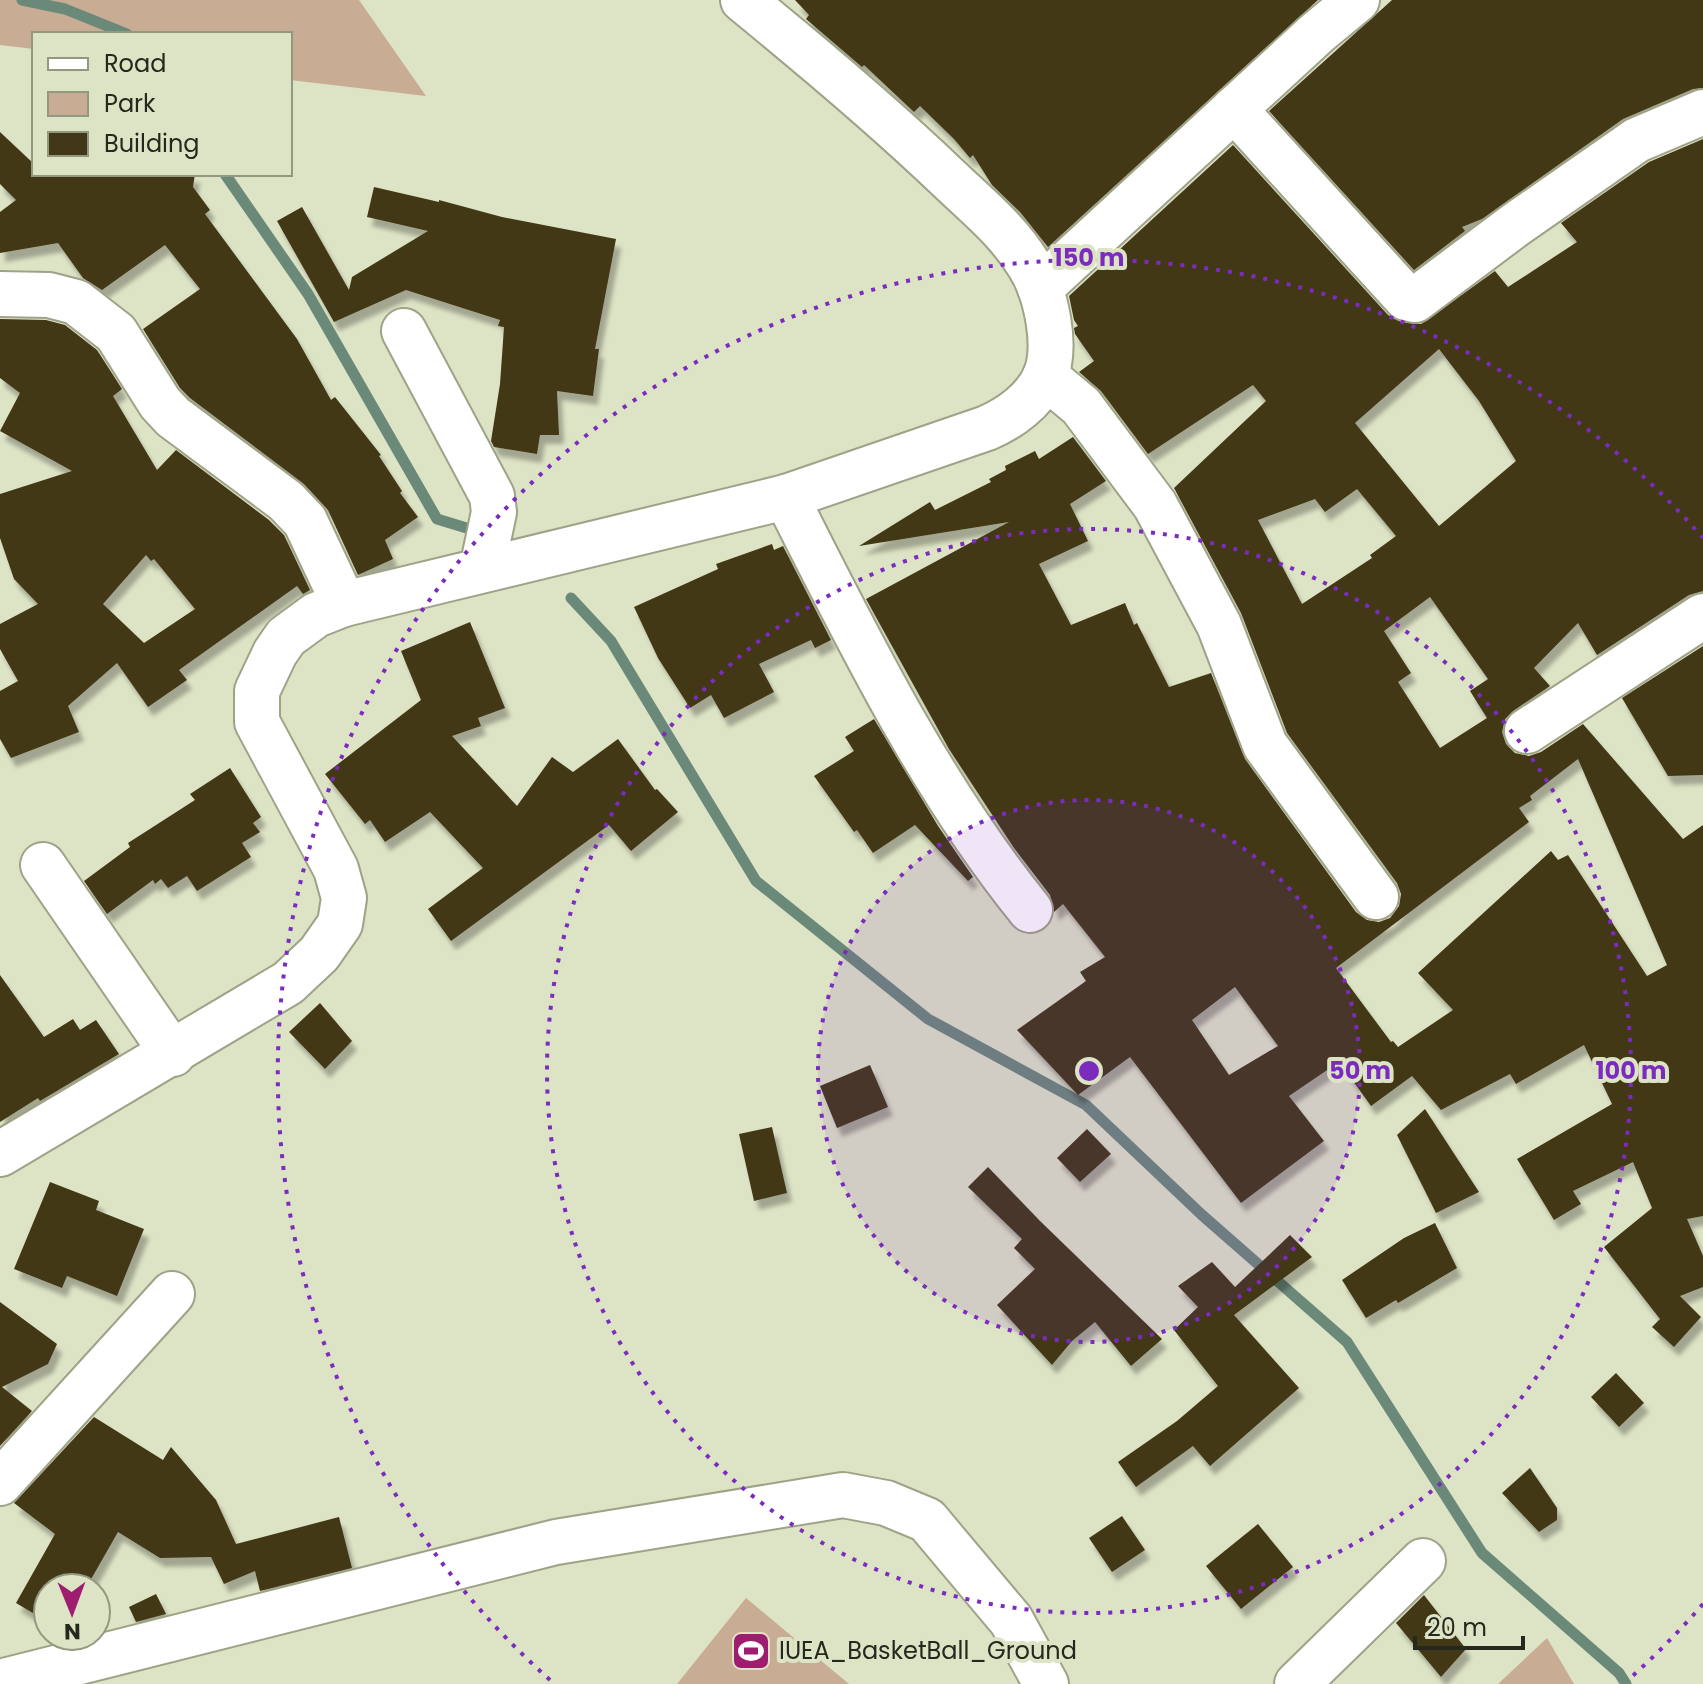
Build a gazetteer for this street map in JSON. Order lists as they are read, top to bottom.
{
  "places": {
    "sports": ["IUEA_BasketBall_Ground"]
  },
  "legend": ["Road", "Park", "Building"],
  "scale_bar": "20 m",
  "north": "bottom",
  "rings": ["150 m", "50 m", "100 m"]
}
